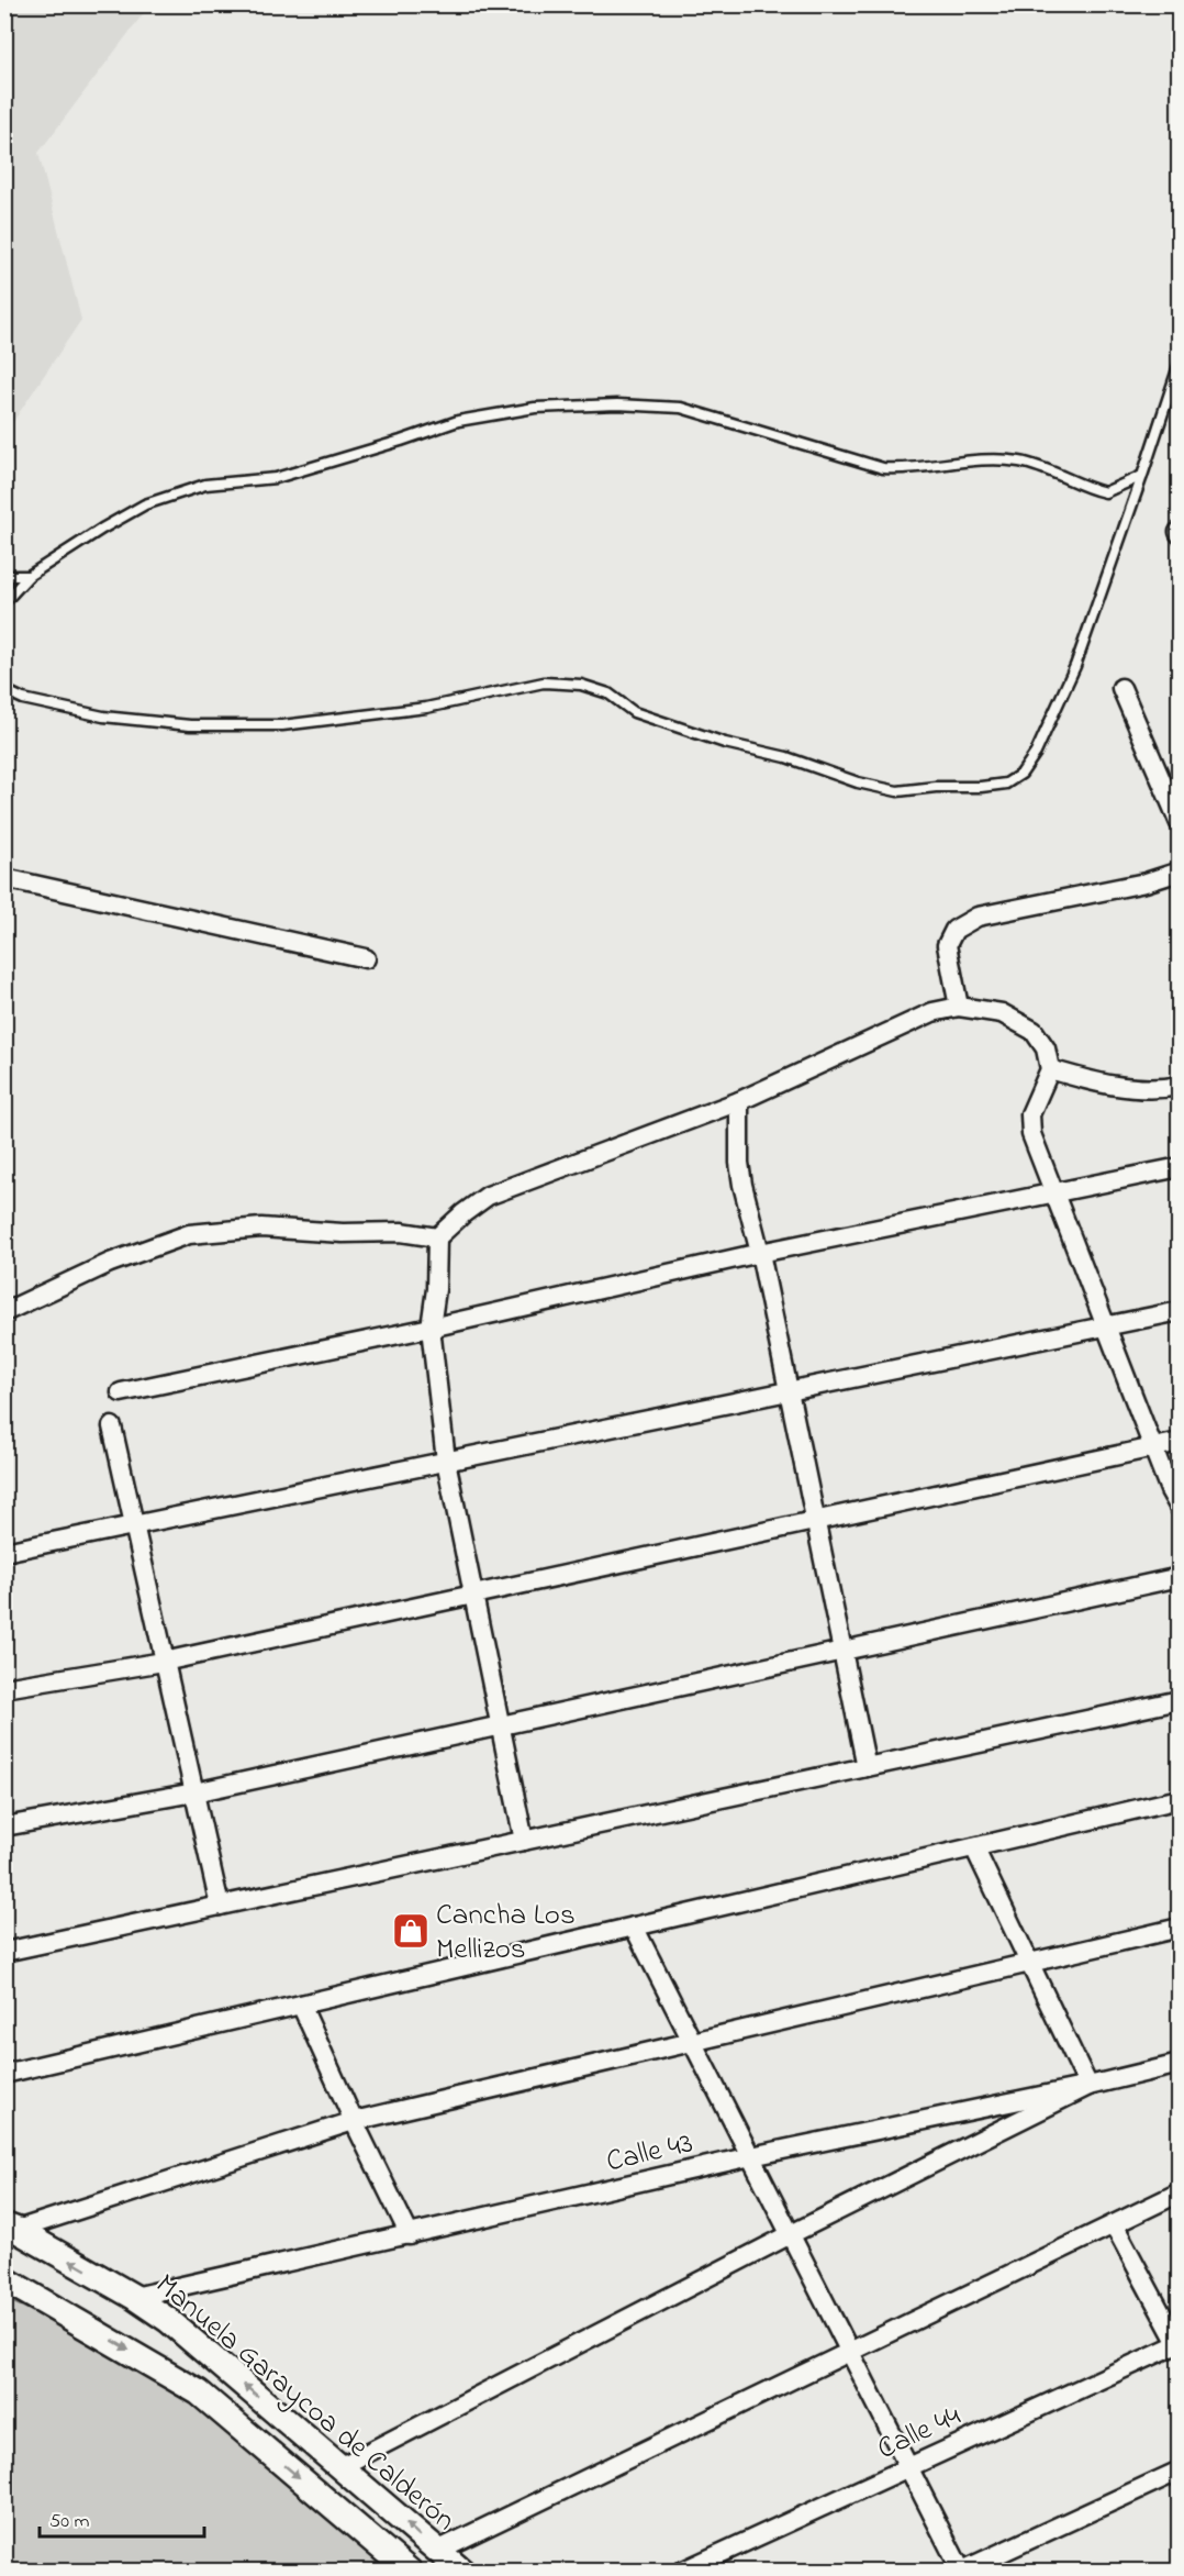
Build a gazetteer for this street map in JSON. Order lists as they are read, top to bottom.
{
  "streets": {
    "street": ["Calle 43", "Manuela Garaycoa de Calderón", "Calle 44"]
  },
  "crossings": [
    ["Calle 43", "Manuela Garaycoa de Calderón"]
  ],
  "places": {
    "shop": ["Cancha Los Mellizos"]
  },
  "scale_bar": "50 m"
}
